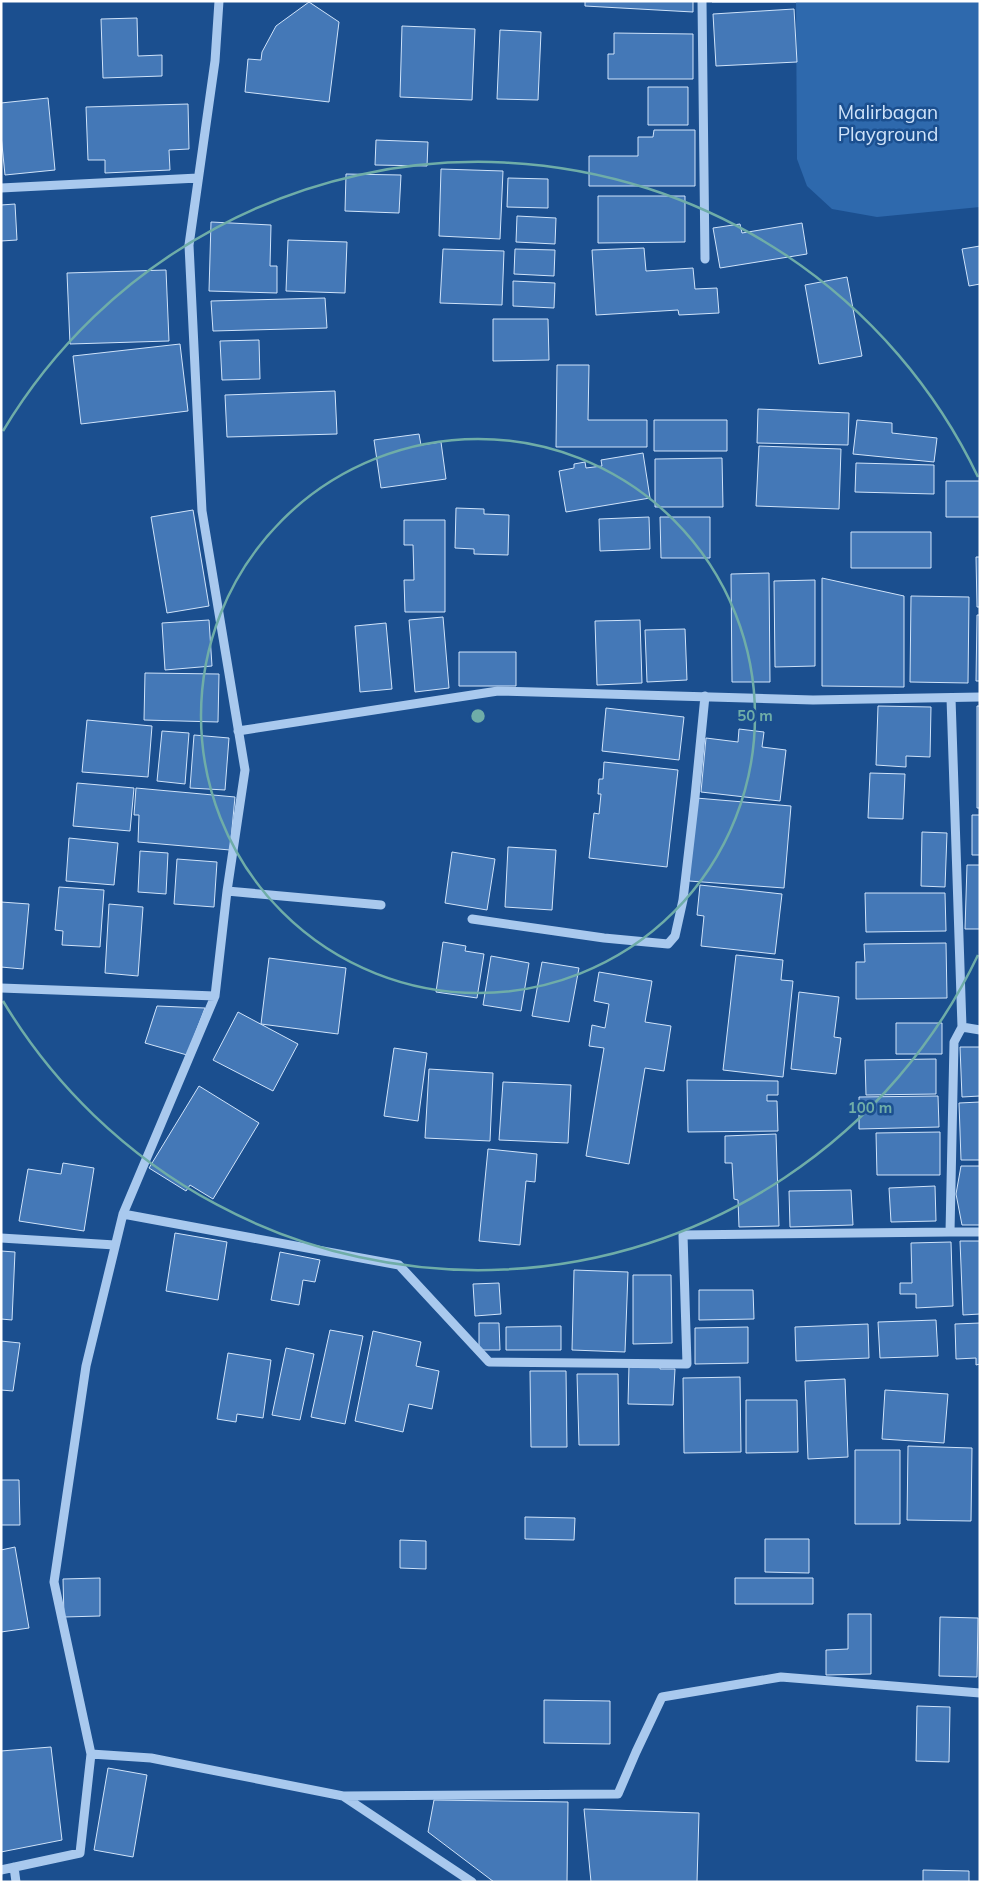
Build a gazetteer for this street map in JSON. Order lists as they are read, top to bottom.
{
  "parks": ["Malirbagan Playground"],
  "rings": ["50 m", "100 m"]
}
